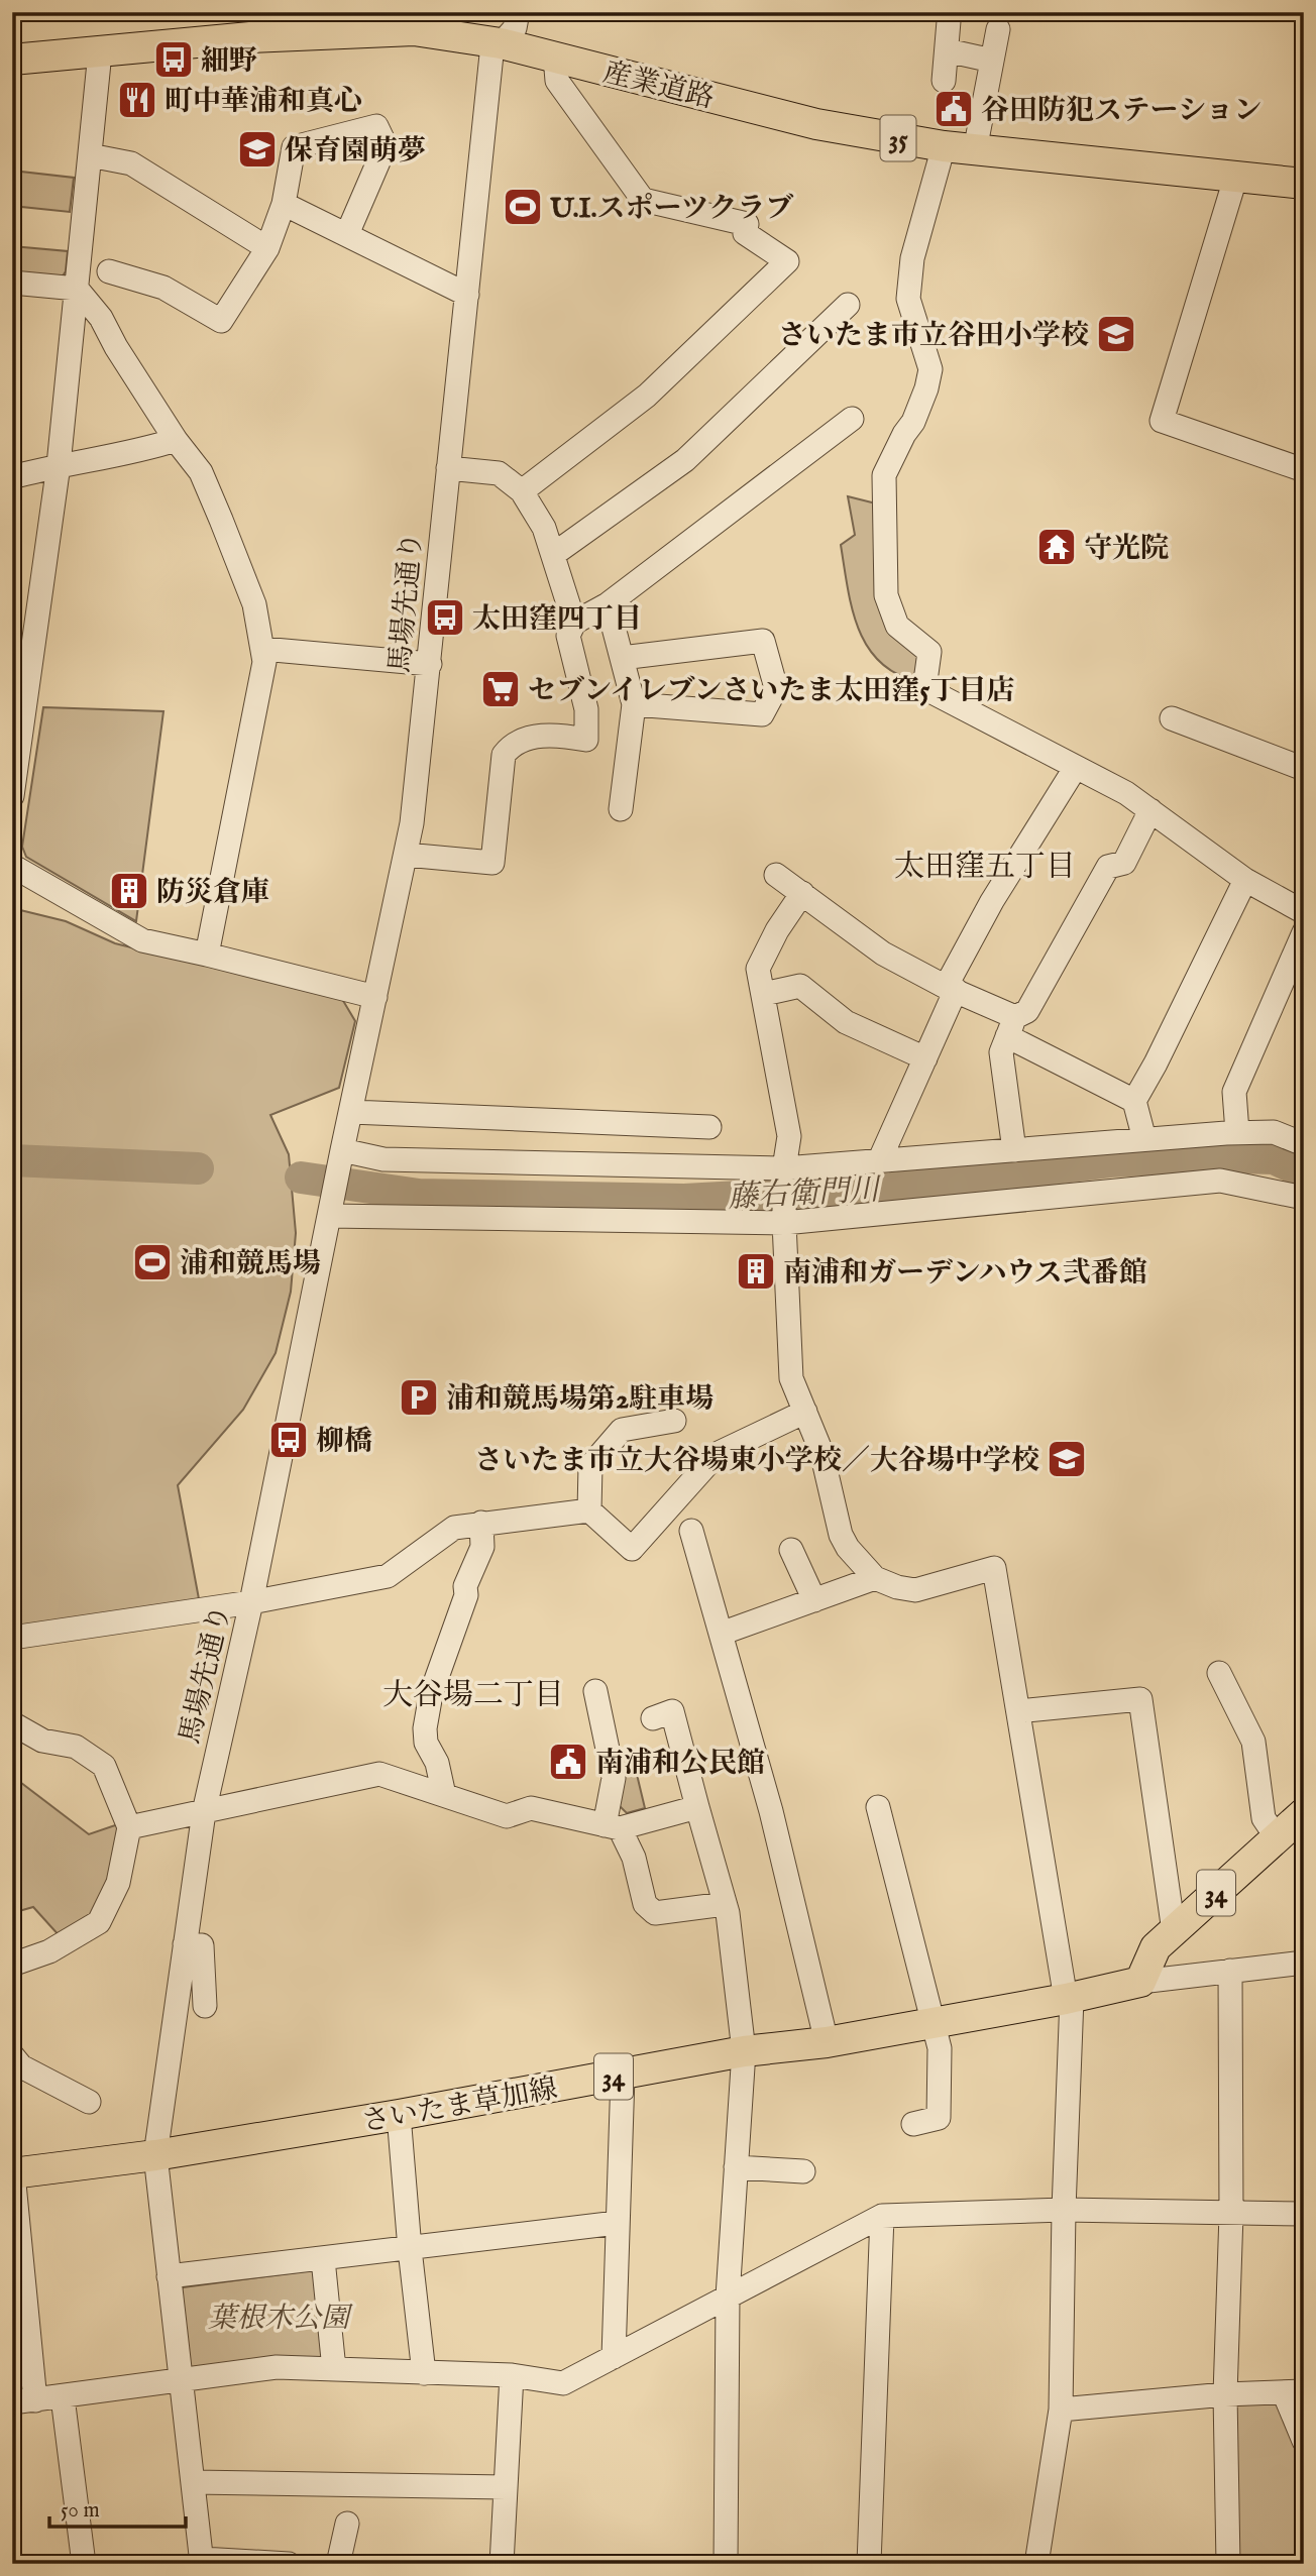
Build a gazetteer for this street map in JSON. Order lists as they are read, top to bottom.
{
  "streets": {
    "main road": [
      "産業道路",
      "35",
      "34",
      "さいたま草加線"
    ],
    "street": ["馬場先通り"]
  },
  "crossings": [
    ["産業道路", "馬場先通り"],
    ["馬場先通り", "さいたま草加線"],
    ["34", "さいたま草加線"]
  ],
  "districts": ["太田窪五丁目", "大谷場二丁目"],
  "water": ["藤右衛門川"],
  "parks": ["葉根木公園"],
  "places": {
    "bus stop": ["細野", "太田窪四丁目", "柳橋"],
    "restaurant": ["町中華浦和真心"],
    "public building": ["谷田防犯ステーション", "南浦和公民館"],
    "school or university": ["保育園萌夢", "さいたま市立谷田小学校", "さいたま市立大谷場東小学校／大谷場中学校"],
    "sports": ["U.I.スポーツクラブ", "浦和競馬場"],
    "temple": ["守光院"],
    "supermarket": ["セブンイレブンさいたま太田窪5丁目店"],
    "building": ["防災倉庫", "南浦和ガーデンハウス弐番館"],
    "parking": ["浦和競馬場第2駐車場"]
  },
  "scale_bar": "50 m"
}
